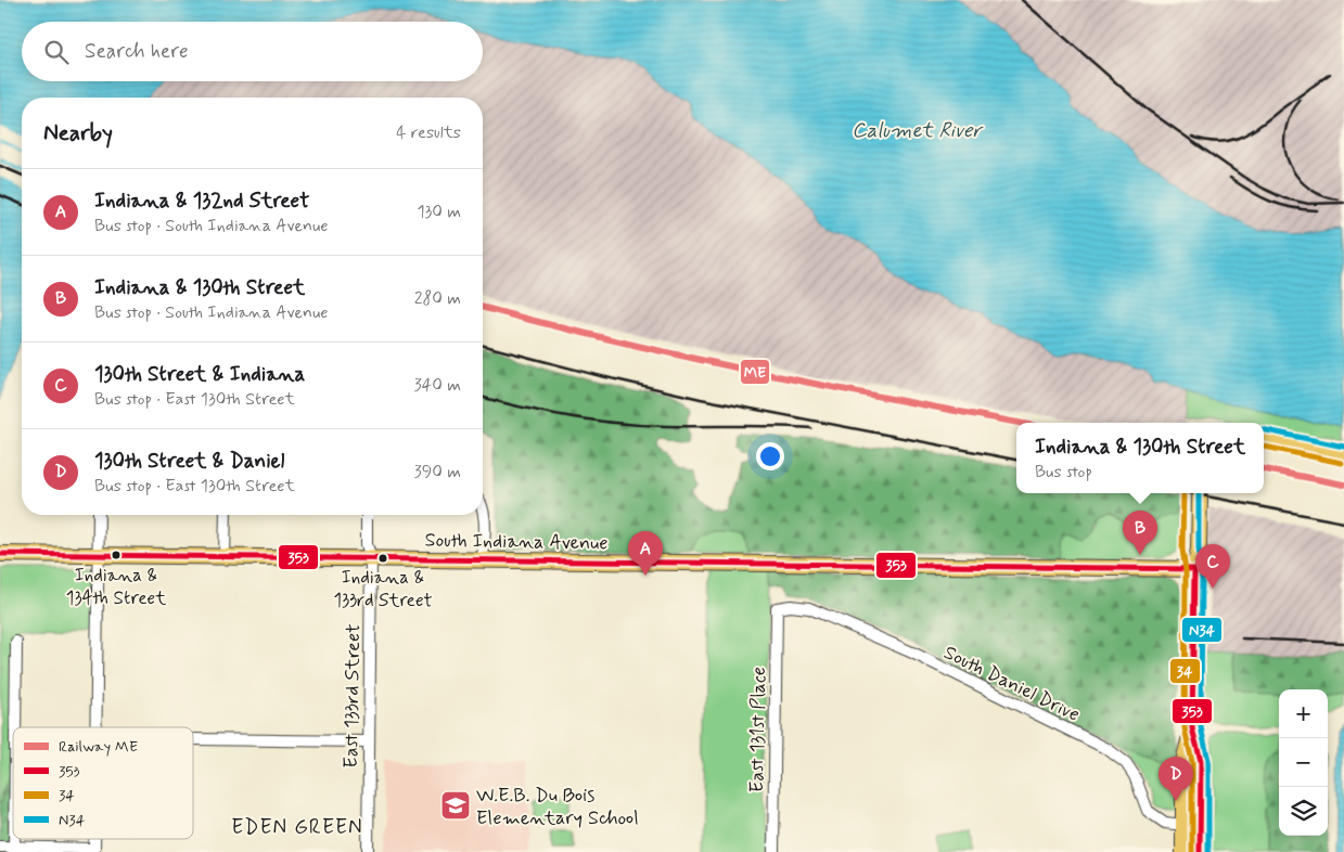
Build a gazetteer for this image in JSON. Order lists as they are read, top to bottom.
{
  "streets": {
    "main road": ["South Indiana Avenue"],
    "street": ["South Daniel Drive", "East 133rd Street", "East 131st Place"]
  },
  "crossings": [
    ["South Indiana Avenue", "East 133rd Street"],
    ["South Daniel Drive", "East 131st Place"]
  ],
  "districts": ["EDEN GREEN"],
  "water": ["Calumet River"],
  "places": {
    "other": ["Indiana & 134th Street", "Indiana & 133rd Street"],
    "school or university": ["W.E.B. Du Bois Elementary School"]
  },
  "lines": [
    "rail line ME",
    "transit line N34",
    "transit line 34",
    "transit line 353"
  ],
  "legend": [
    "Railway ME",
    "353",
    "34",
    "N34"
  ],
  "page": {
    "search": "Search here",
    "heading": ["Nearby", "4 results"],
    "list": [
      {
        "mark": "A",
        "name": "Indiana & 132nd Street",
        "note": "Bus stop · South Indiana Avenue",
        "value": "130 m"
      },
      {
        "mark": "B",
        "name": "Indiana & 130th Street",
        "note": "Bus stop · South Indiana Avenue",
        "value": "280 m"
      },
      {
        "mark": "C",
        "name": "130th Street & Indiana",
        "note": "Bus stop · East 130th Street",
        "value": "340 m"
      },
      {
        "mark": "D",
        "name": "130th Street & Daniel",
        "note": "Bus stop · East 130th Street",
        "value": "390 m"
      }
    ],
    "popup": ["Indiana & 130th Street", "Bus stop"],
    "pins": [
      "B",
      "A",
      "C",
      "D"
    ],
    "map_buttons": ["+", "−"]
  }
}
